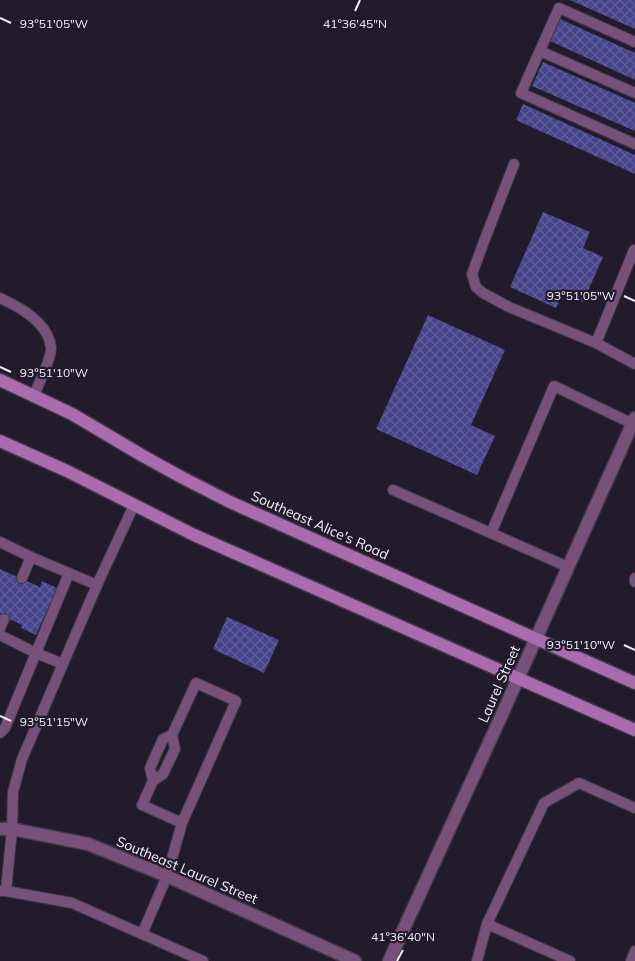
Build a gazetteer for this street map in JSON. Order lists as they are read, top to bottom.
{
  "streets": {
    "main road": ["Southeast Alice's Road"],
    "street": ["Laurel Street", "Southeast Laurel Street"]
  },
  "crossings": [
    ["Southeast Alice's Road", "Laurel Street"]
  ],
  "coordinates": [
    "93°51'05\"W",
    "41°36'45\"N",
    "93°51'10\"W",
    "93°51'15\"W",
    "41°36'40\"N"
  ]
}
